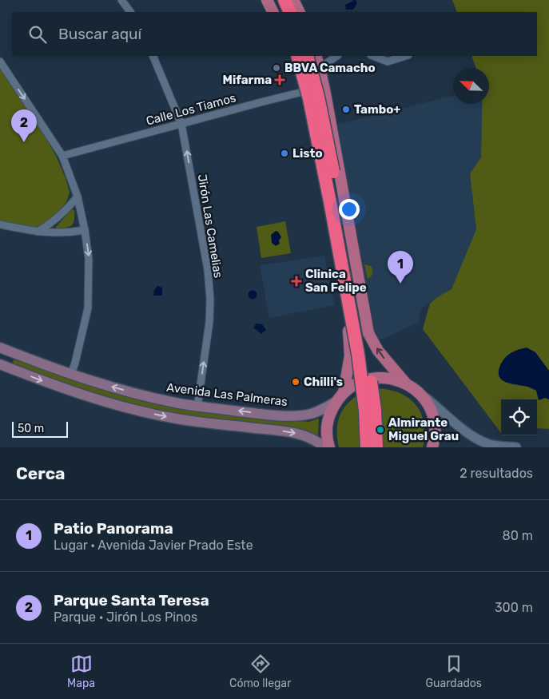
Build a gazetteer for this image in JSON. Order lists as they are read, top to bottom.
{
  "streets": {
    "main road": ["Avenida Las Palmeras"],
    "street": ["Calle Los Tiamos", "Jirón Las Camelias"]
  },
  "crossings": [
    ["Calle Los Tiamos", "Jirón Las Camelias"],
    ["Jirón Las Camelias", "Avenida Las Palmeras"]
  ],
  "one_way": ["Jirón Las Camelias"],
  "places": {
    "other": [
      "BBVA Camacho",
      "Tambo+",
      "Listo",
      "Chilli's",
      "Almirante Miguel Grau"
    ],
    "health": ["Mifarma", "Clinica San Felipe"]
  },
  "scale_bar": "50 m",
  "north": "top left",
  "page": {
    "search": "Buscar aquí",
    "pins": ["2", "1"],
    "scale": "50 m",
    "heading": ["Cerca", "2 resultados"],
    "list": [
      {
        "mark": "1",
        "name": "Patio Panorama",
        "note": "Lugar · Avenida Javier Prado Este",
        "value": "80 m"
      },
      {
        "mark": "2",
        "name": "Parque Santa Teresa",
        "note": "Parque · Jirón Los Pinos",
        "value": "300 m"
      }
    ],
    "nav": ["Mapa", "Cómo llegar", "Guardados"]
  }
}
